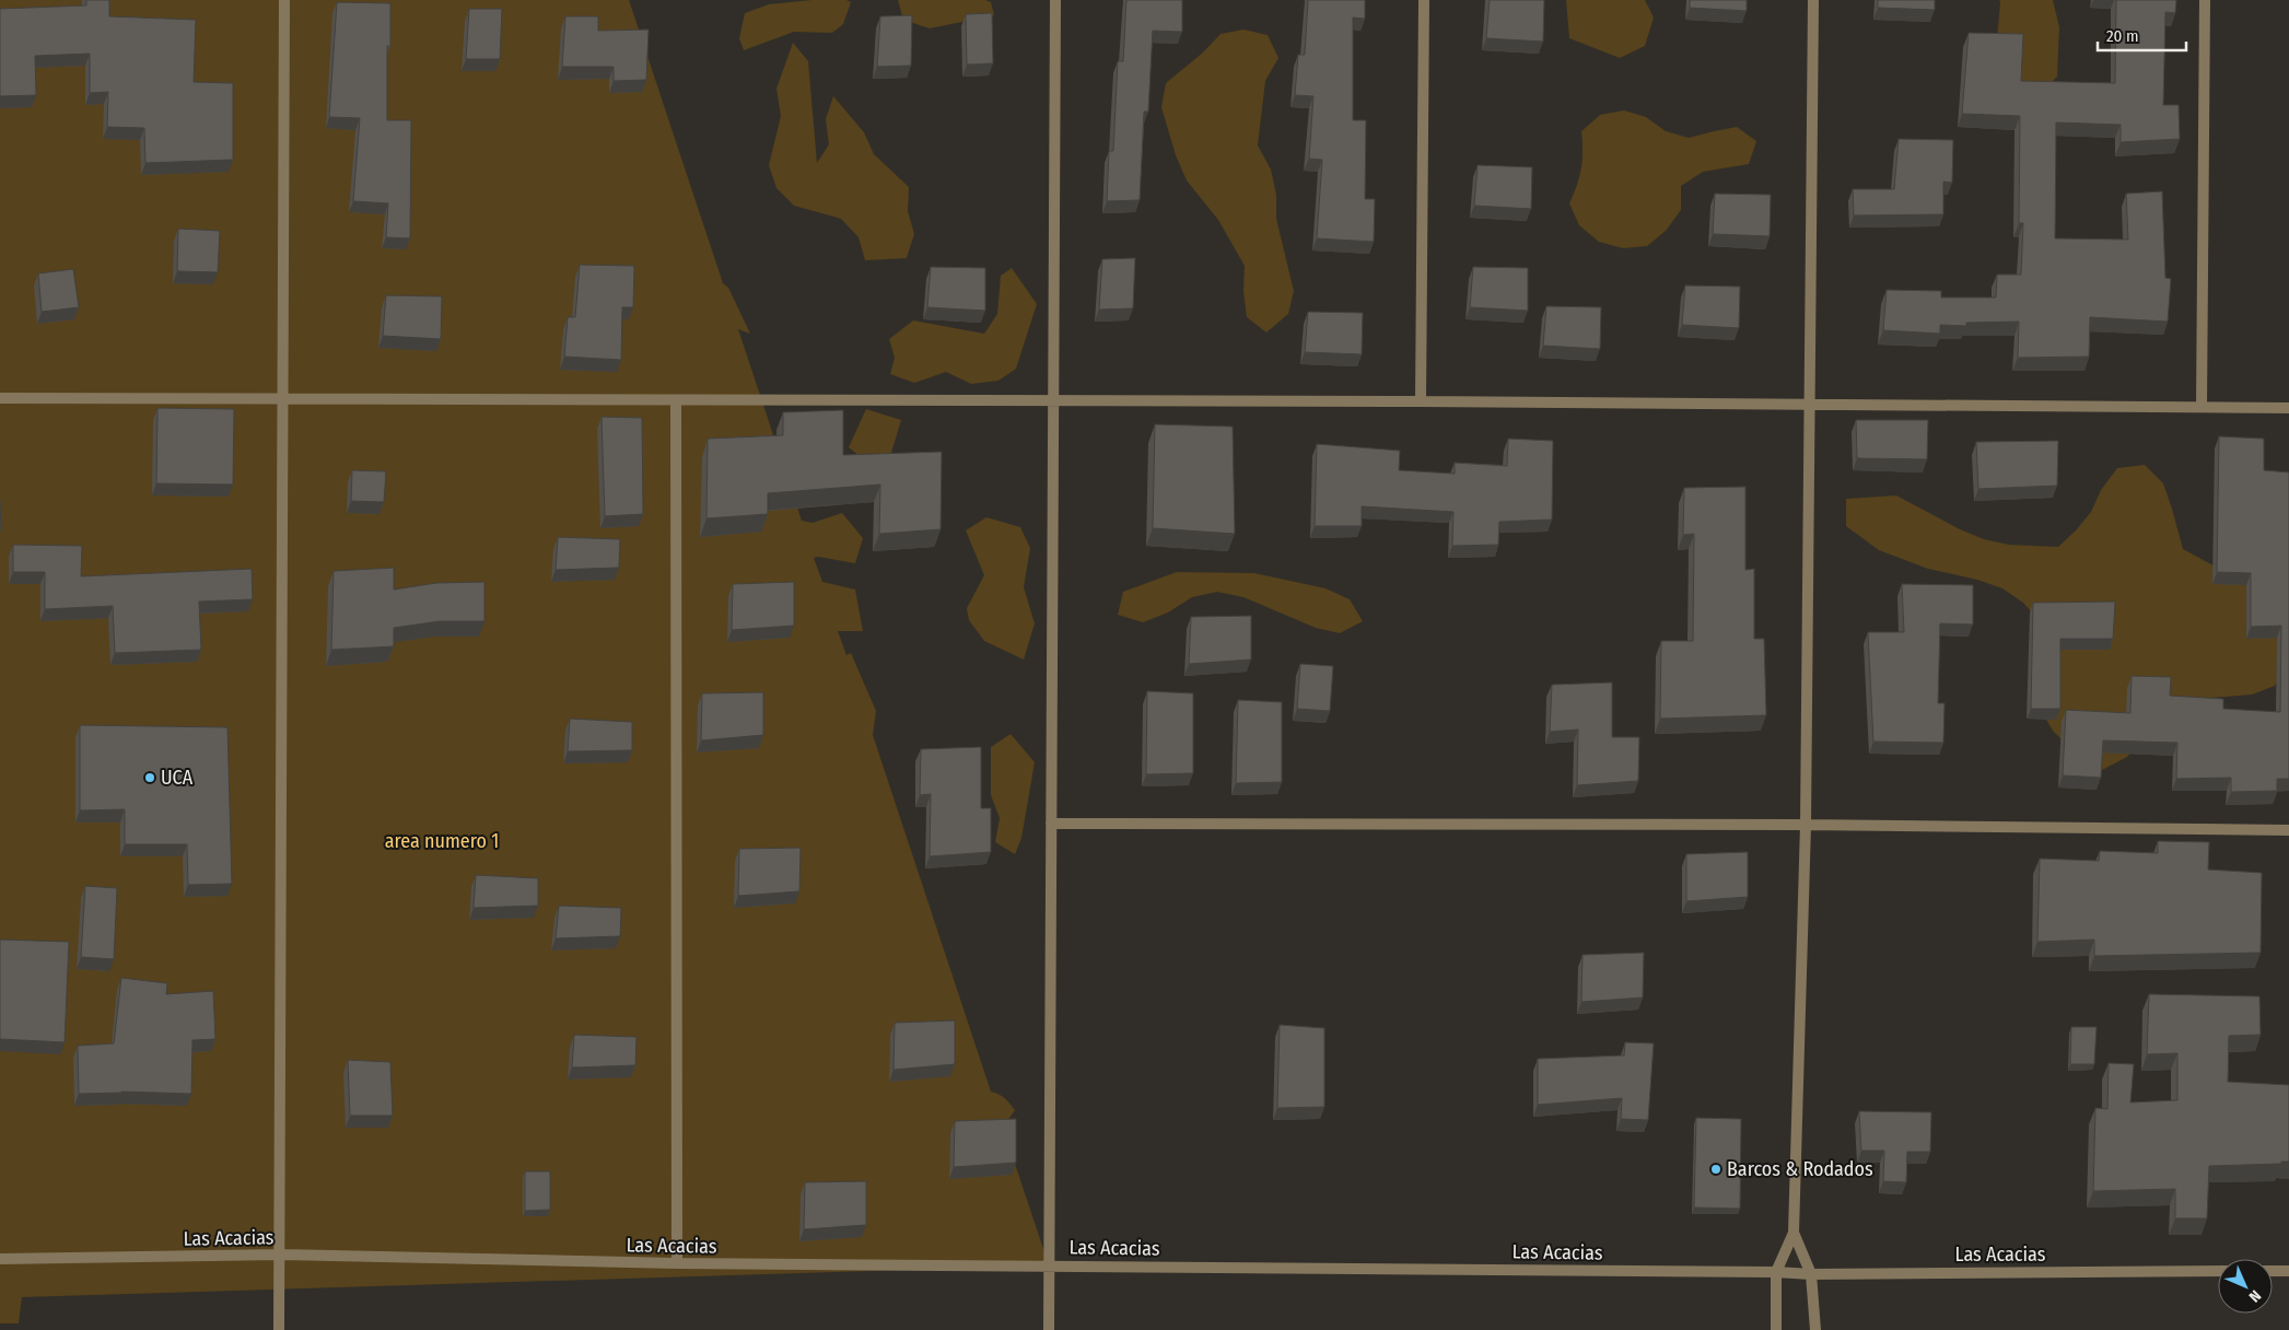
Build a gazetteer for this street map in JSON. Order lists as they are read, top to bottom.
{
  "streets": {
    "street": ["Las Acacias"]
  },
  "parks": ["area numero 1"],
  "places": ["UCA", "Barcos & Rodados"],
  "scale_bar": "20 m",
  "north": "bottom right"
}
